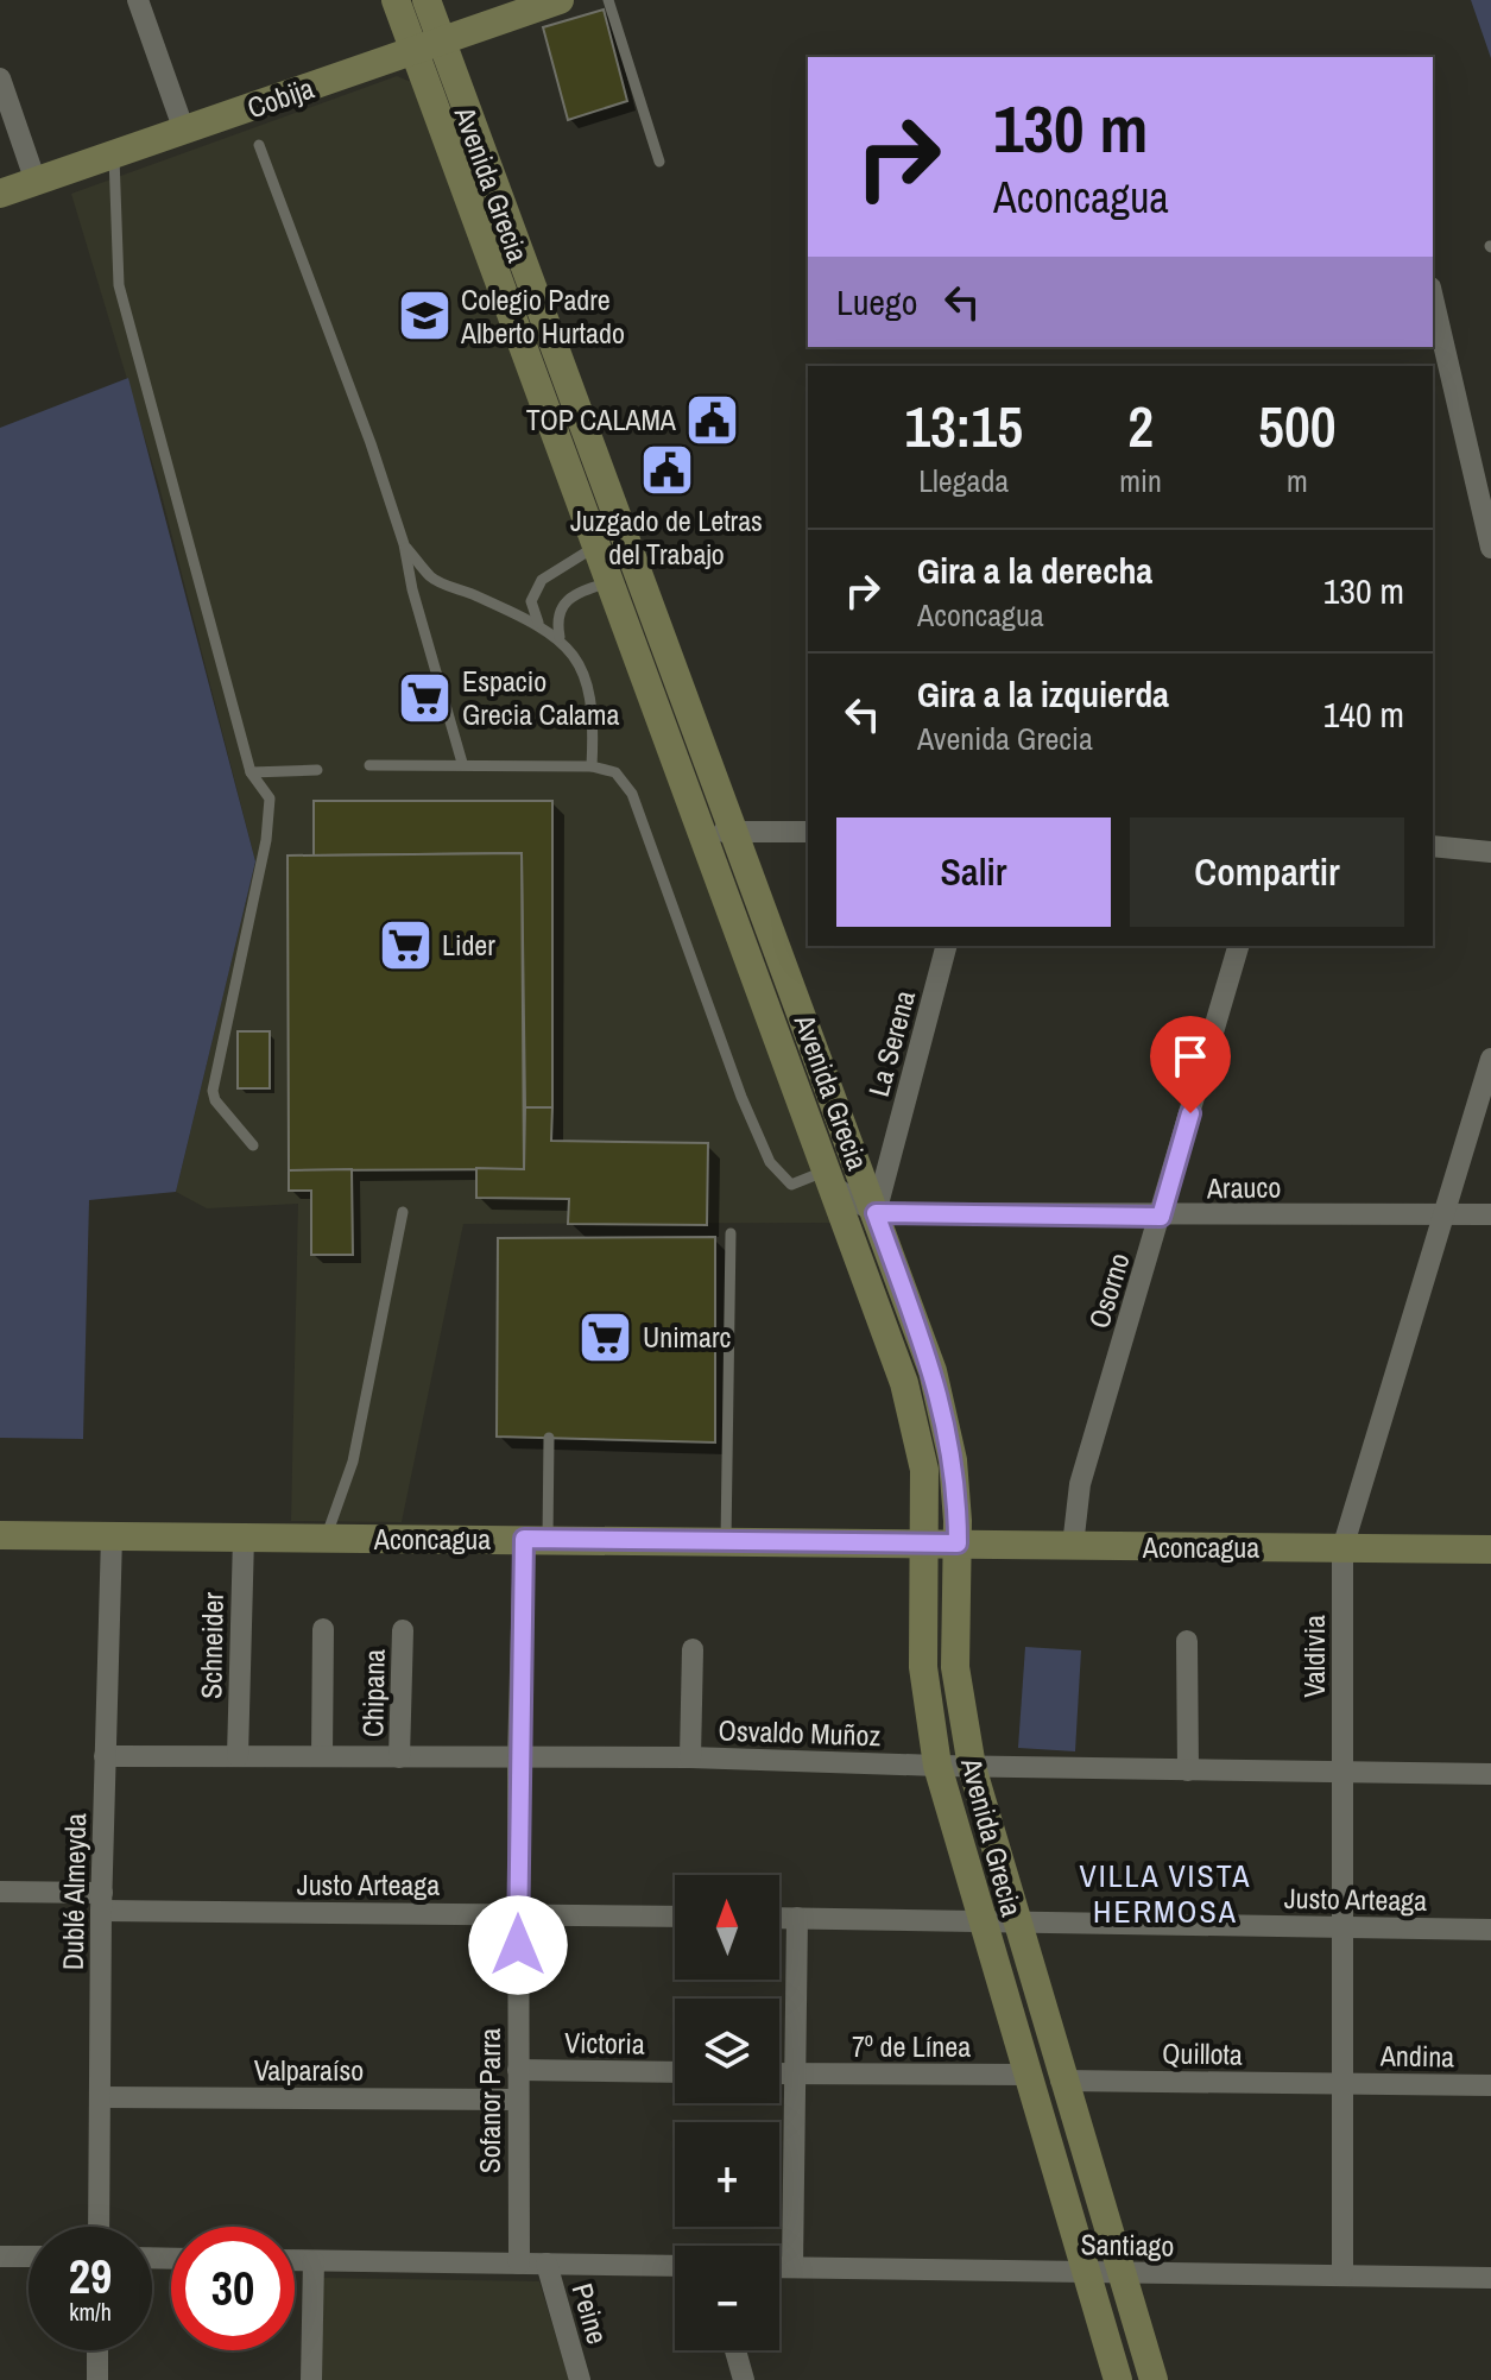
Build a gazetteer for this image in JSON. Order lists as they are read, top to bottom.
{
  "streets": {
    "main road": ["Cobija", "Avenida Grecia", "Aconcagua"],
    "street": [
      "La Serena",
      "Arauco",
      "Osorno",
      "Schneider",
      "Valdivia",
      "Chipana",
      "Osvaldo Muñoz",
      "Justo Arteaga",
      "Dublé Almeyda",
      "Victoria",
      "7º de Línea",
      "Quillota",
      "Andina",
      "Valparaíso",
      "Sofanor Parra",
      "Santiago",
      "Peine"
    ]
  },
  "crossings": [
    ["Cobija", "Avenida Grecia"],
    ["Avenida Grecia", "La Serena"],
    ["Avenida Grecia", "Arauco"],
    ["Avenida Grecia", "Aconcagua"],
    ["Avenida Grecia", "Osvaldo Muñoz"],
    ["Avenida Grecia", "Justo Arteaga"],
    ["Avenida Grecia", "7º de Línea"],
    ["Avenida Grecia", "Quillota"],
    ["Avenida Grecia", "Santiago"],
    ["La Serena", "Arauco"],
    ["Arauco", "Osorno"],
    ["Arauco", "Valdivia"],
    ["Osorno", "Aconcagua"],
    ["Aconcagua", "Schneider"],
    ["Aconcagua", "Valdivia"],
    ["Aconcagua", "Dublé Almeyda"],
    ["Aconcagua", "Sofanor Parra"],
    ["Schneider", "Osvaldo Muñoz"],
    ["Valdivia", "Osvaldo Muñoz"],
    ["Valdivia", "Justo Arteaga"],
    ["Valdivia", "Quillota"],
    ["Valdivia", "Andina"],
    ["Valdivia", "Santiago"],
    ["Chipana", "Osvaldo Muñoz"],
    ["Osvaldo Muñoz", "Dublé Almeyda"],
    ["Osvaldo Muñoz", "Sofanor Parra"],
    ["Justo Arteaga", "Dublé Almeyda"],
    ["Justo Arteaga", "Sofanor Parra"],
    ["Dublé Almeyda", "Valparaíso"],
    ["Victoria", "Sofanor Parra"],
    ["Quillota", "Andina"],
    ["Valparaíso", "Sofanor Parra"]
  ],
  "districts": ["VILLA VISTA HERMOSA"],
  "places": {
    "school or university": ["Colegio Padre Alberto Hurtado"],
    "public building": ["TOP CALAMA", "Juzgado de Letras del Trabajo"],
    "supermarket": ["Espacio Grecia Calama", "Lider", "Unimarc"]
  },
  "north": "top",
  "page": {
    "turn": ["130 m", "Aconcagua"],
    "then": "Luego",
    "eta": [
      "13:15",
      "Llegada",
      "2",
      "min",
      "500",
      "m"
    ],
    "list": [
      {
        "name": "Gira a la derecha",
        "note": "Aconcagua",
        "value": "130 m"
      },
      {
        "name": "Gira a la izquierda",
        "note": "Avenida Grecia",
        "value": "140 m"
      }
    ],
    "buttons": ["Salir", "Compartir"],
    "map_buttons": ["+", "−"],
    "speed": "29 km/h",
    "limit": "30"
  }
}
